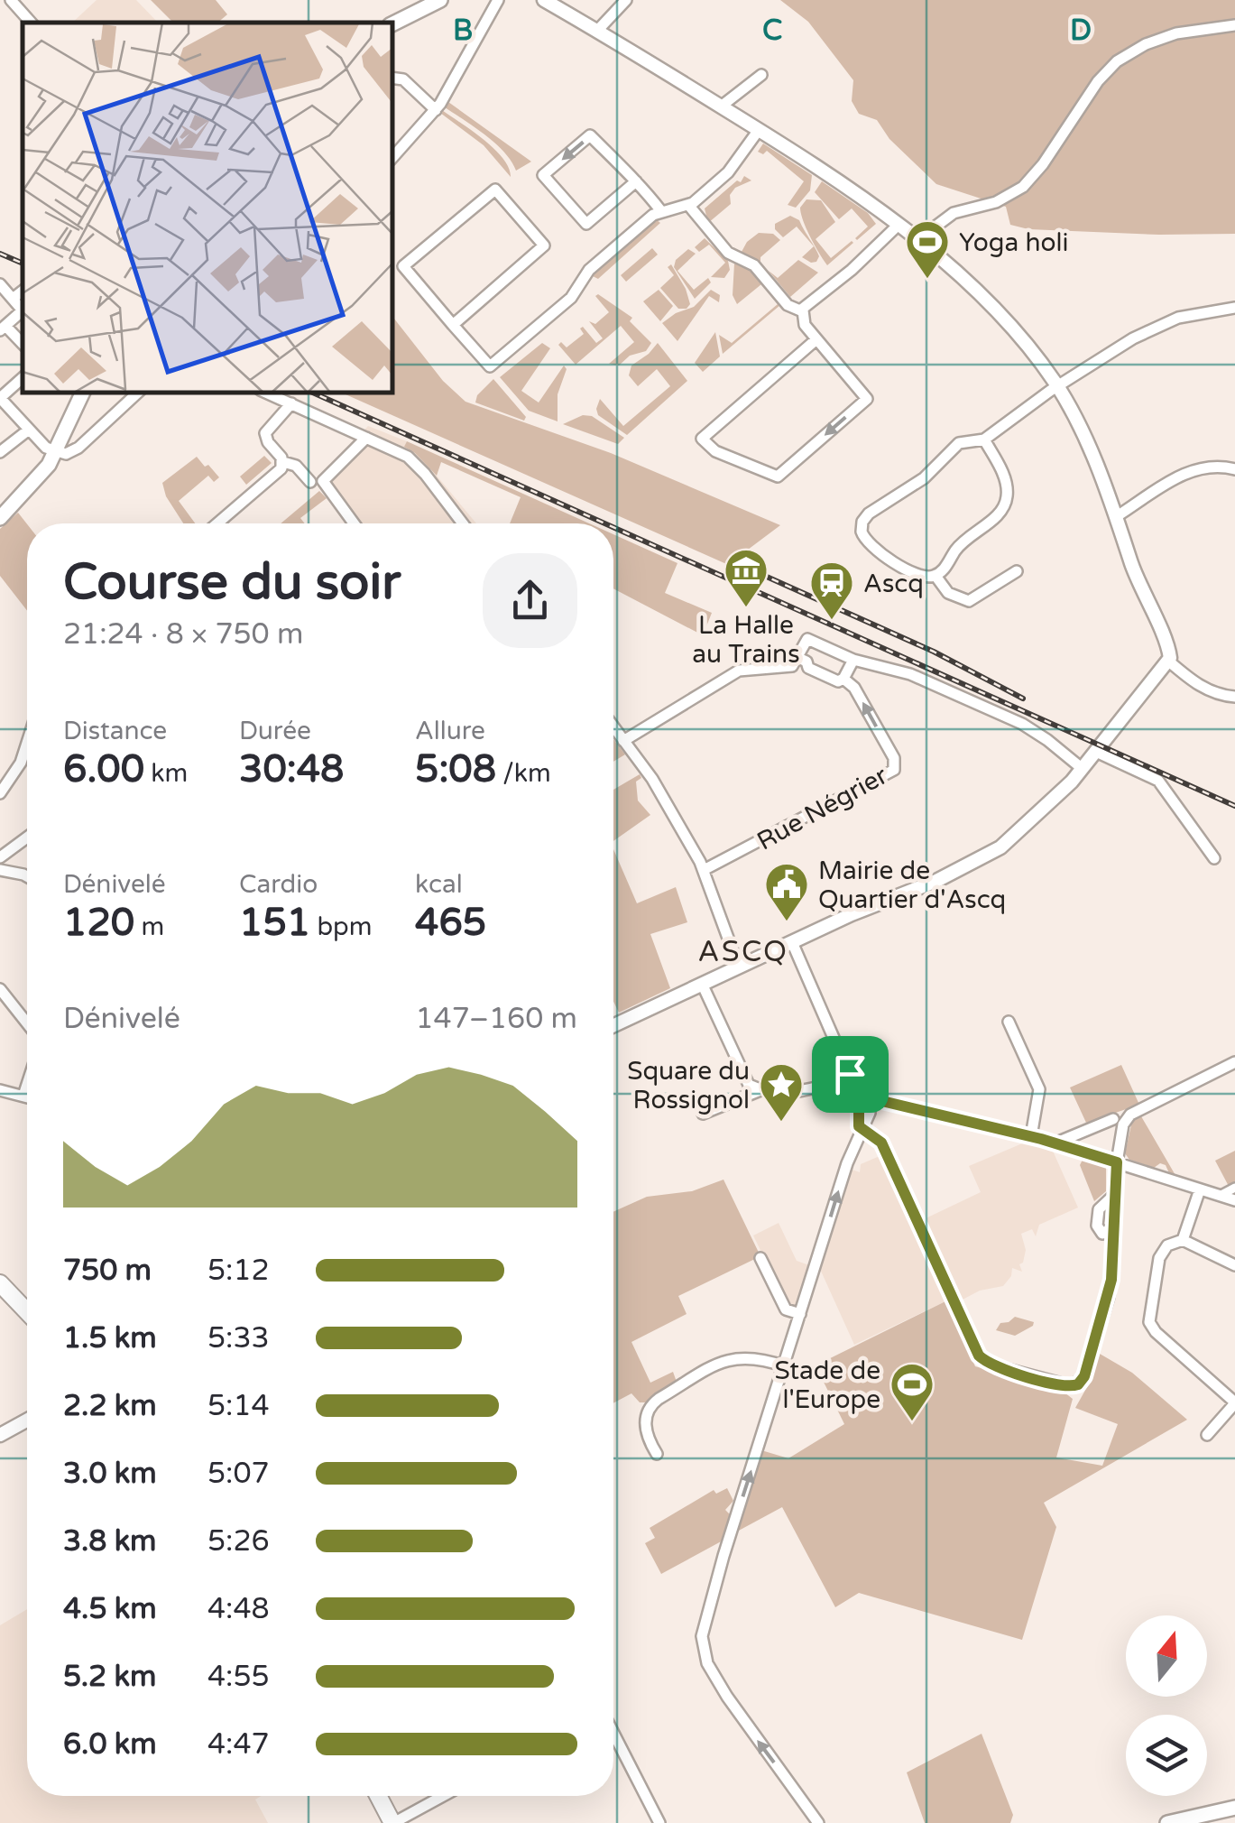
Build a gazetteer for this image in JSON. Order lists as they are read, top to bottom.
{
  "streets": {
    "street": ["Rue Négrier"]
  },
  "districts": ["ASCQ"],
  "places": {
    "sports": ["Yoga holi", "Stade de l'Europe"],
    "museum": ["La Halle au Trains"],
    "station": ["Ascq"],
    "public building": ["Mairie de Quartier d'Ascq"],
    "place": ["Square du Rossignol"]
  },
  "north": "top",
  "page": {
    "heading": ["Course du soir", "21:24 · 8 × 750 m"],
    "stats": [
      ["Distance", "6.00 km"],
      ["Durée", "30:48"],
      ["Allure", "5:08 /km"],
      ["Dénivelé", "120 m"],
      ["Cardio", "151 bpm"],
      ["kcal", "465"]
    ],
    "chart": ["Dénivelé", "147–160 m"],
    "list": [
      {
        "name": "750 m",
        "note": "5:12"
      },
      {
        "name": "1.5 km",
        "note": "5:33"
      },
      {
        "name": "2.2 km",
        "note": "5:14"
      },
      {
        "name": "3.0 km",
        "note": "5:07"
      },
      {
        "name": "3.8 km",
        "note": "5:26"
      },
      {
        "name": "4.5 km",
        "note": "4:48"
      },
      {
        "name": "5.2 km",
        "note": "4:55"
      },
      {
        "name": "6.0 km",
        "note": "4:47"
      }
    ]
  },
  "grid": {
    "columns": ["B", "C", "D"]
  }
}
